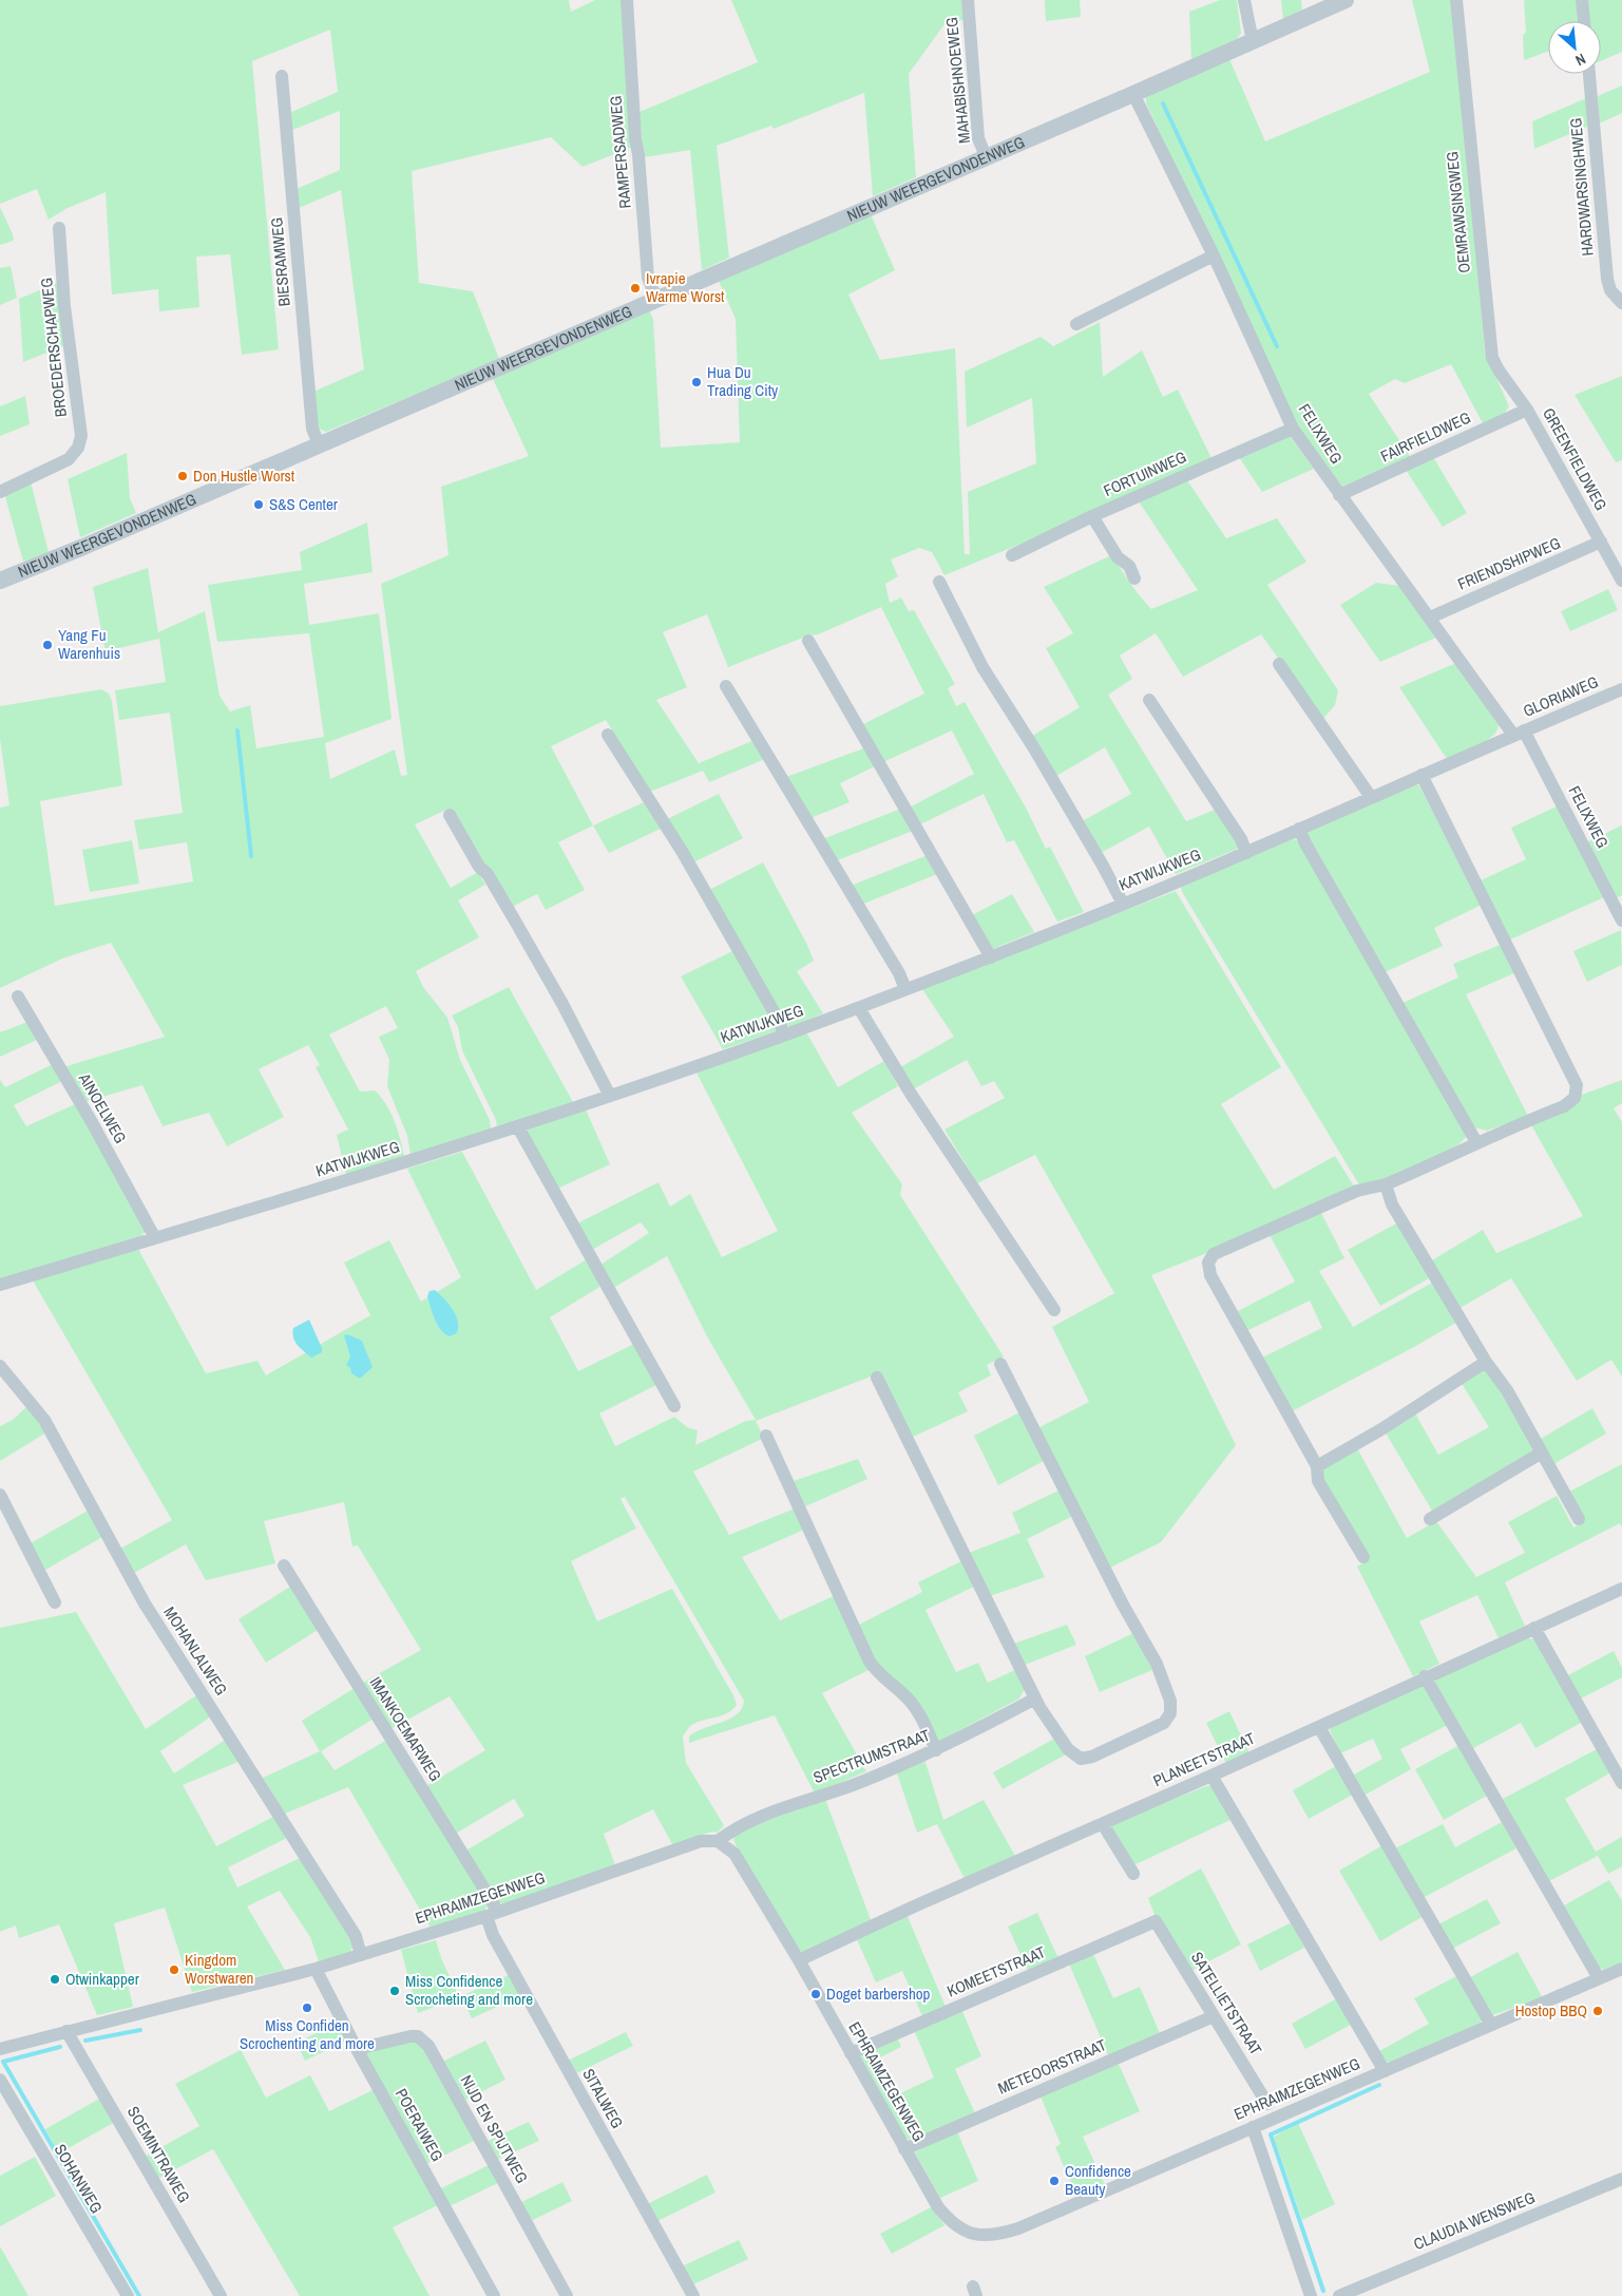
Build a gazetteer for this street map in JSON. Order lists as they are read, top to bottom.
{
  "streets": {
    "street": [
      "MAHABISHNOEWEG",
      "RAMPERSADWEG",
      "NIEUW WEERGEVONDENWEG",
      "HARDWARSINGHWEG",
      "OEMRAWSINGWEG",
      "BIESRAMWEG",
      "BROEDERSCHAPWEG",
      "FELIXWEG",
      "FAIRFIELDWEG",
      "GREENFIELDWEG",
      "FORTUINWEG",
      "FRIENDSHIPWEG",
      "GLORIAWEG",
      "KATWIJKWEG",
      "AINOELWEG",
      "MOHANLALWEG",
      "IMANKOEMARWEG",
      "SPECTRUMSTRAAT",
      "PLANEETSTRAAT",
      "EPHRAIMZEGENWEG",
      "KOMEETSTRAAT",
      "SATELLIETSTRAAT",
      "METEOORSTRAAT",
      "SITALWEG",
      "POERAIWEG",
      "NIJD EN SPIJTWEG",
      "SOEMINTRAWEG",
      "SOHANWEG",
      "CLAUDIA WENSWEG"
    ]
  },
  "crossings": [
    ["MAHABISHNOEWEG", "NIEUW WEERGEVONDENWEG"],
    ["RAMPERSADWEG", "NIEUW WEERGEVONDENWEG"],
    ["NIEUW WEERGEVONDENWEG", "BIESRAMWEG"],
    ["NIEUW WEERGEVONDENWEG", "FELIXWEG"],
    ["OEMRAWSINGWEG", "FAIRFIELDWEG"],
    ["OEMRAWSINGWEG", "GREENFIELDWEG"],
    ["FELIXWEG", "FAIRFIELDWEG"],
    ["FELIXWEG", "FORTUINWEG"],
    ["FELIXWEG", "FRIENDSHIPWEG"],
    ["FELIXWEG", "GLORIAWEG"],
    ["FELIXWEG", "KATWIJKWEG"],
    ["FAIRFIELDWEG", "GREENFIELDWEG"],
    ["GREENFIELDWEG", "FRIENDSHIPWEG"],
    ["GLORIAWEG", "KATWIJKWEG"],
    ["KATWIJKWEG", "AINOELWEG"],
    ["MOHANLALWEG", "EPHRAIMZEGENWEG"],
    ["IMANKOEMARWEG", "EPHRAIMZEGENWEG"],
    ["IMANKOEMARWEG", "SITALWEG"],
    ["SPECTRUMSTRAAT", "EPHRAIMZEGENWEG"],
    ["PLANEETSTRAAT", "EPHRAIMZEGENWEG"],
    ["EPHRAIMZEGENWEG", "KOMEETSTRAAT"],
    ["EPHRAIMZEGENWEG", "METEOORSTRAAT"],
    ["EPHRAIMZEGENWEG", "SITALWEG"],
    ["EPHRAIMZEGENWEG", "POERAIWEG"],
    ["EPHRAIMZEGENWEG", "SOEMINTRAWEG"],
    ["KOMEETSTRAAT", "SATELLIETSTRAAT"],
    ["SATELLIETSTRAAT", "METEOORSTRAAT"],
    ["POERAIWEG", "NIJD EN SPIJTWEG"]
  ],
  "places": [
    "Ivrapie Warme Worst",
    "Hua Du Trading City",
    "Don Hustle Worst",
    "S&S Center",
    "Yang Fu Warenhuis",
    "Kingdom Worstwaren",
    "Otwinkapper",
    "Miss Confidence Scrocheting and more",
    "Doget barbershop",
    "Miss Confiden Scrochenting and more",
    "Hostop BBQ",
    "Confidence Beauty"
  ],
  "north": "bottom right"
}
